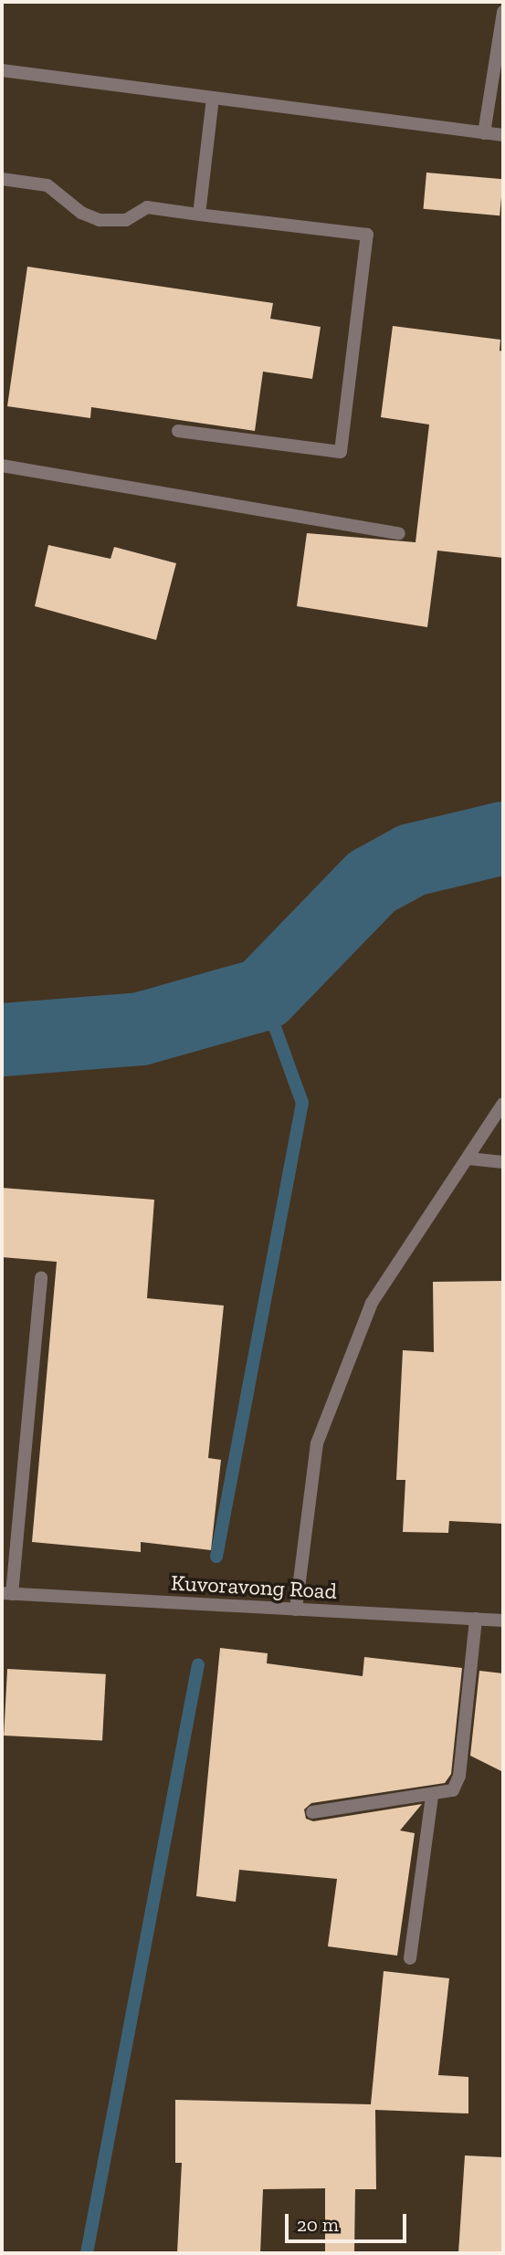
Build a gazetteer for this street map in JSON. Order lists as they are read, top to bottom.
{
  "streets": {
    "street": ["Kuvoravong Road"]
  },
  "scale_bar": "20 m"
}
